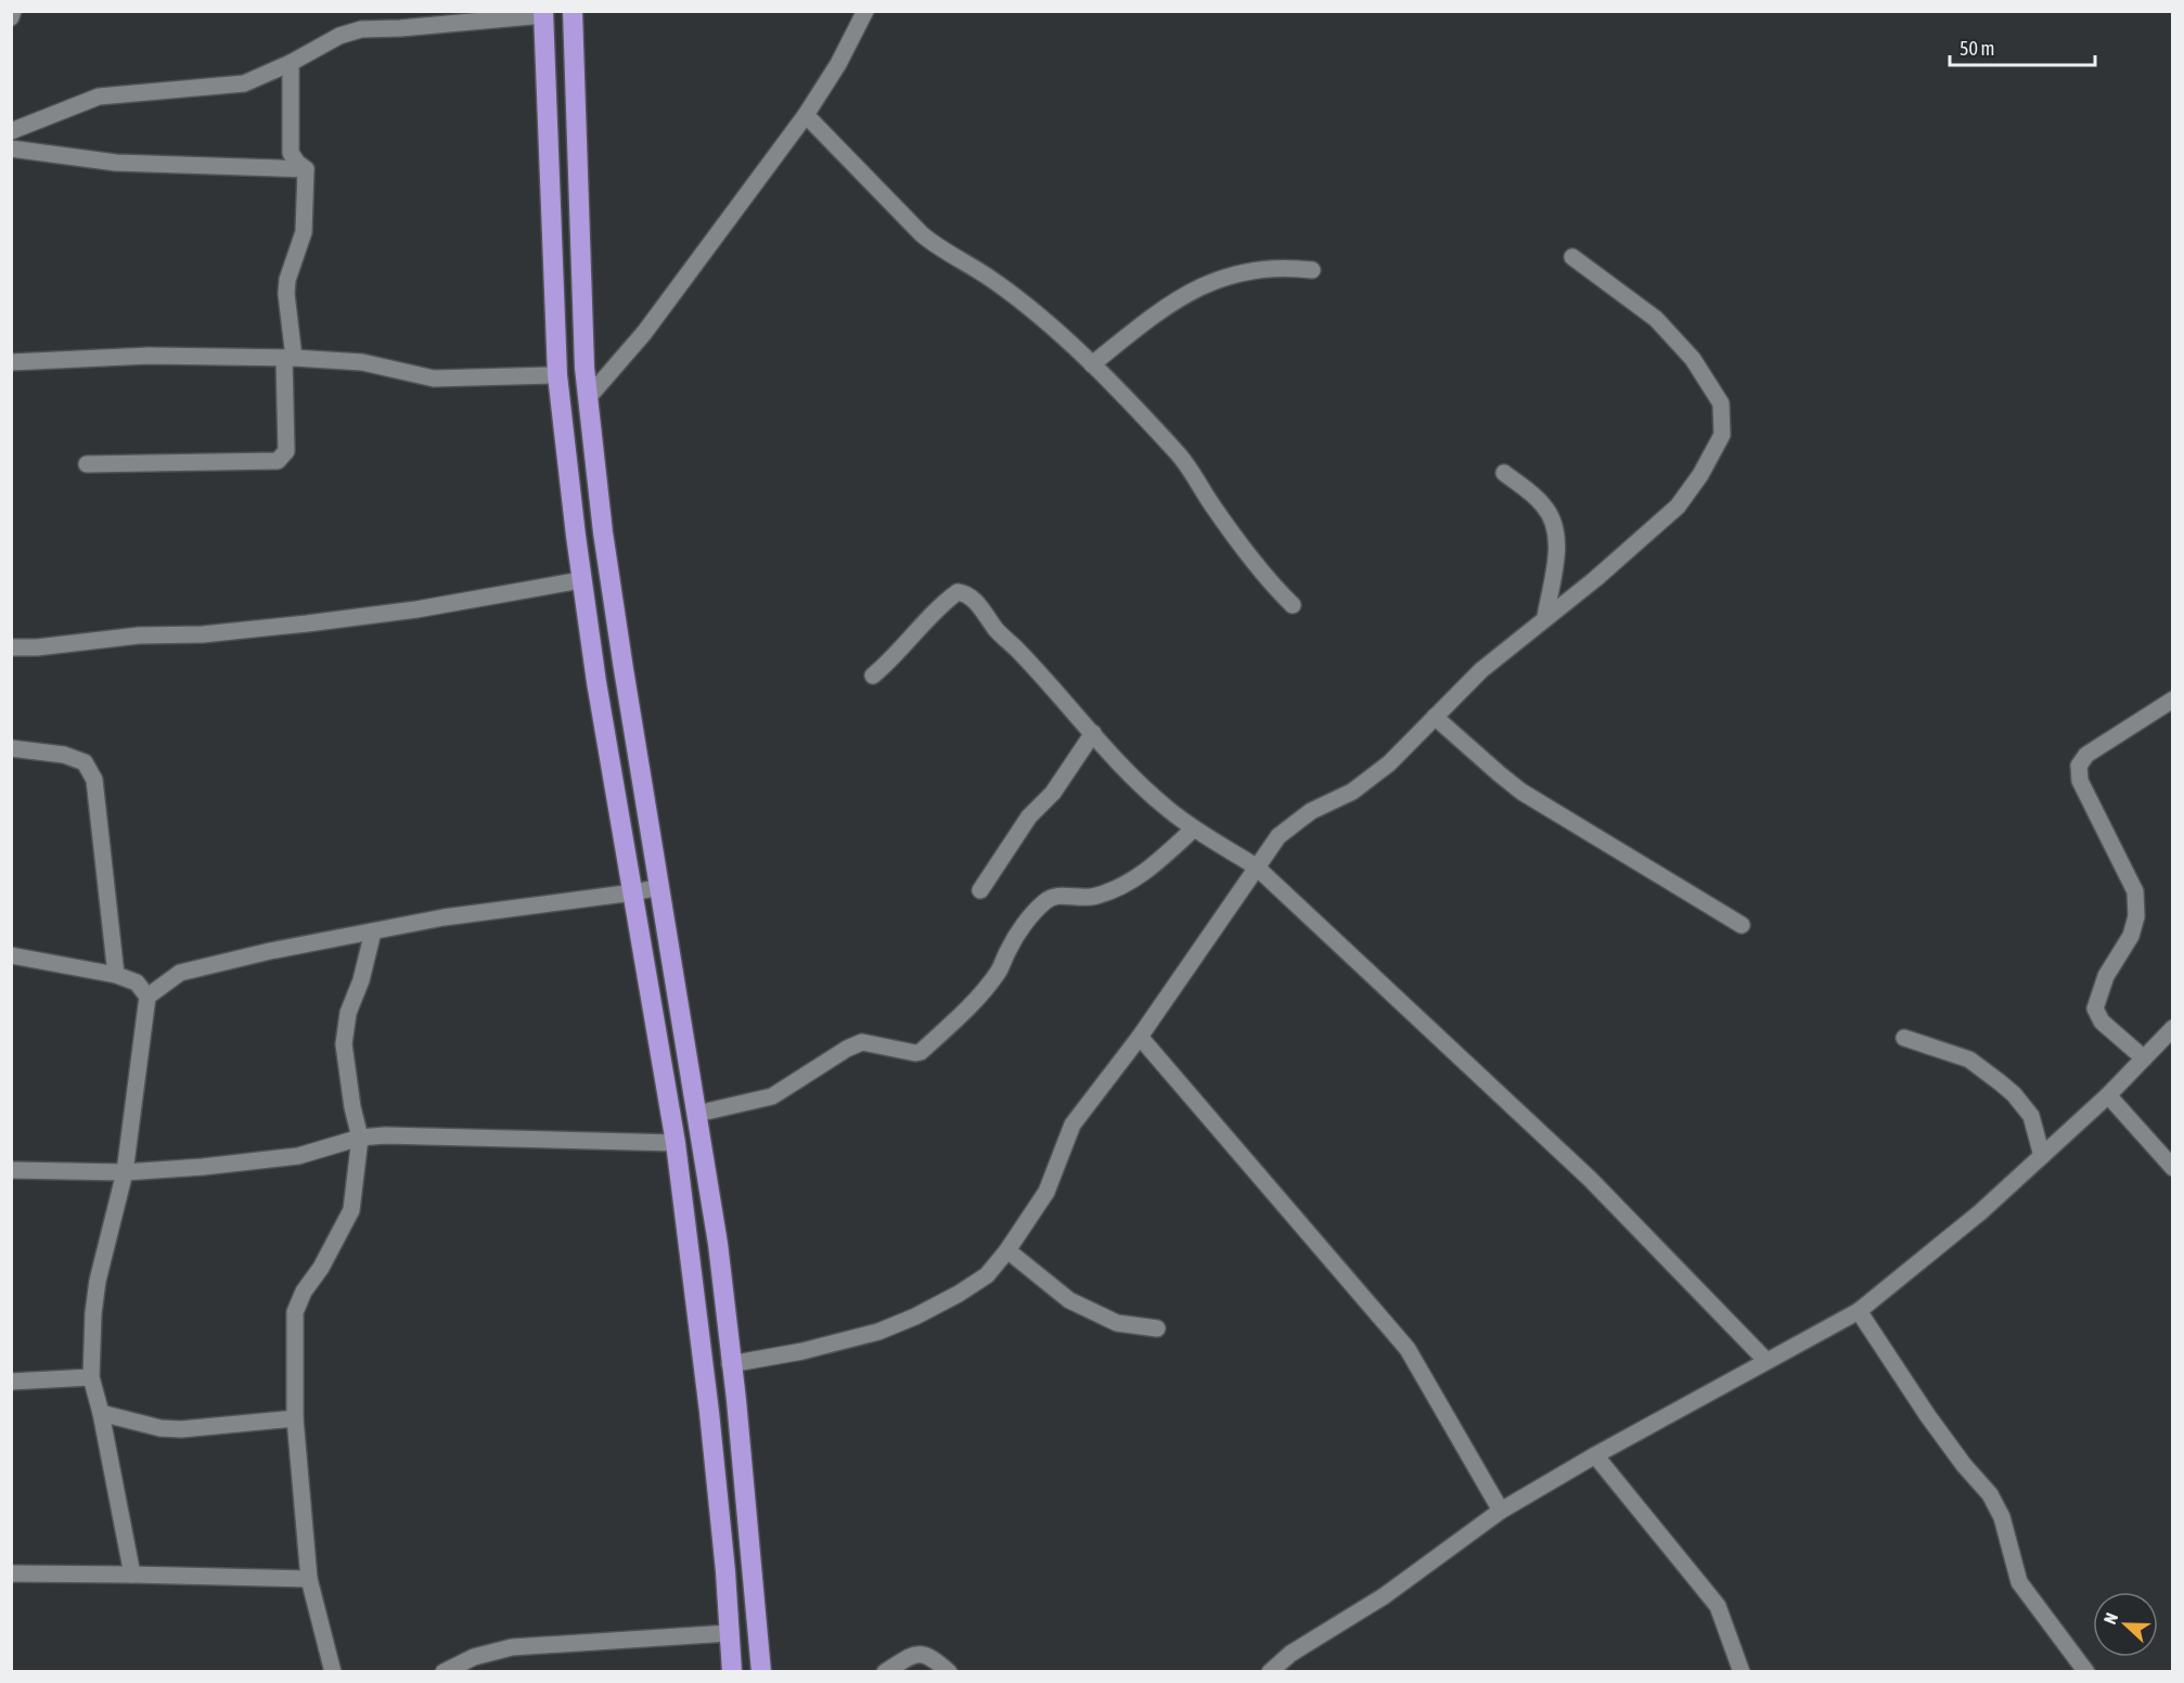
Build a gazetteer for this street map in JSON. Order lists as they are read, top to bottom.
{
  "scale_bar": "50 m",
  "north": "left"
}
